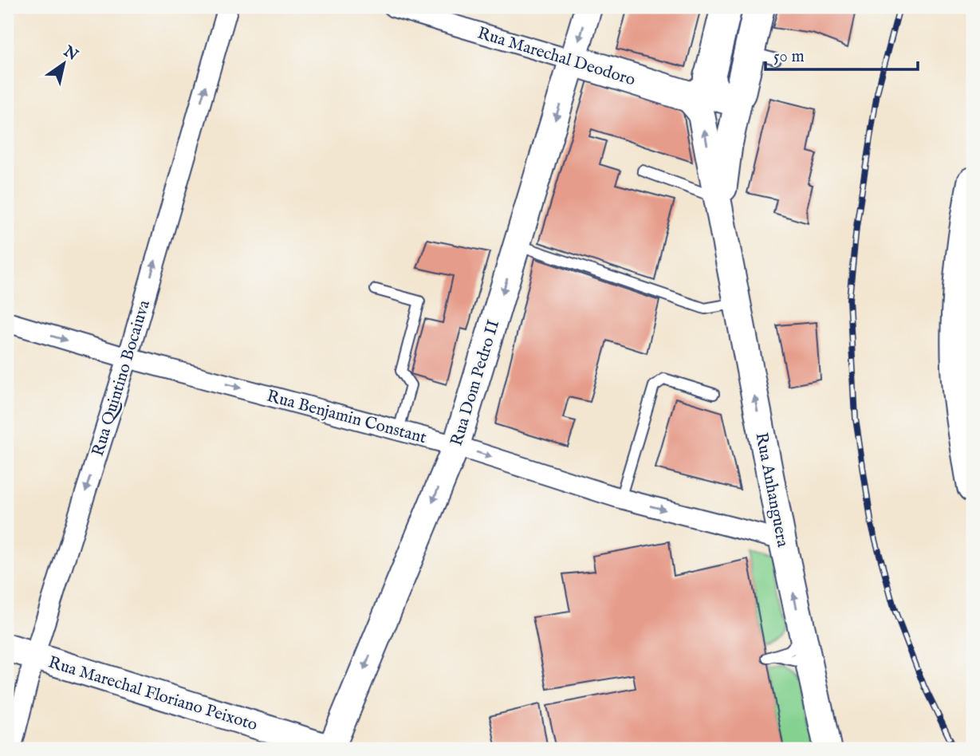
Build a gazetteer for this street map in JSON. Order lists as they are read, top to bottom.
{
  "streets": {
    "main road": [
      "Rua Marechal Deodoro",
      "Rua Dom Pedro II",
      "Rua Anhanguera",
      "Rua Marechal Floriano Peixoto"
    ],
    "street": ["Rua Quintino Bocaiuva", "Rua Benjamin Constant"]
  },
  "crossings": [
    ["Rua Marechal Deodoro", "Rua Dom Pedro II"],
    ["Rua Marechal Deodoro", "Rua Anhanguera"],
    ["Rua Quintino Bocaiuva", "Rua Benjamin Constant"],
    ["Rua Quintino Bocaiuva", "Rua Marechal Floriano Peixoto"],
    ["Rua Dom Pedro II", "Rua Benjamin Constant"],
    ["Rua Dom Pedro II", "Rua Marechal Floriano Peixoto"],
    ["Rua Benjamin Constant", "Rua Anhanguera"]
  ],
  "one_way": ["Rua Dom Pedro II", "Rua Benjamin Constant"],
  "scale_bar": "50 m",
  "north": "top right"
}
